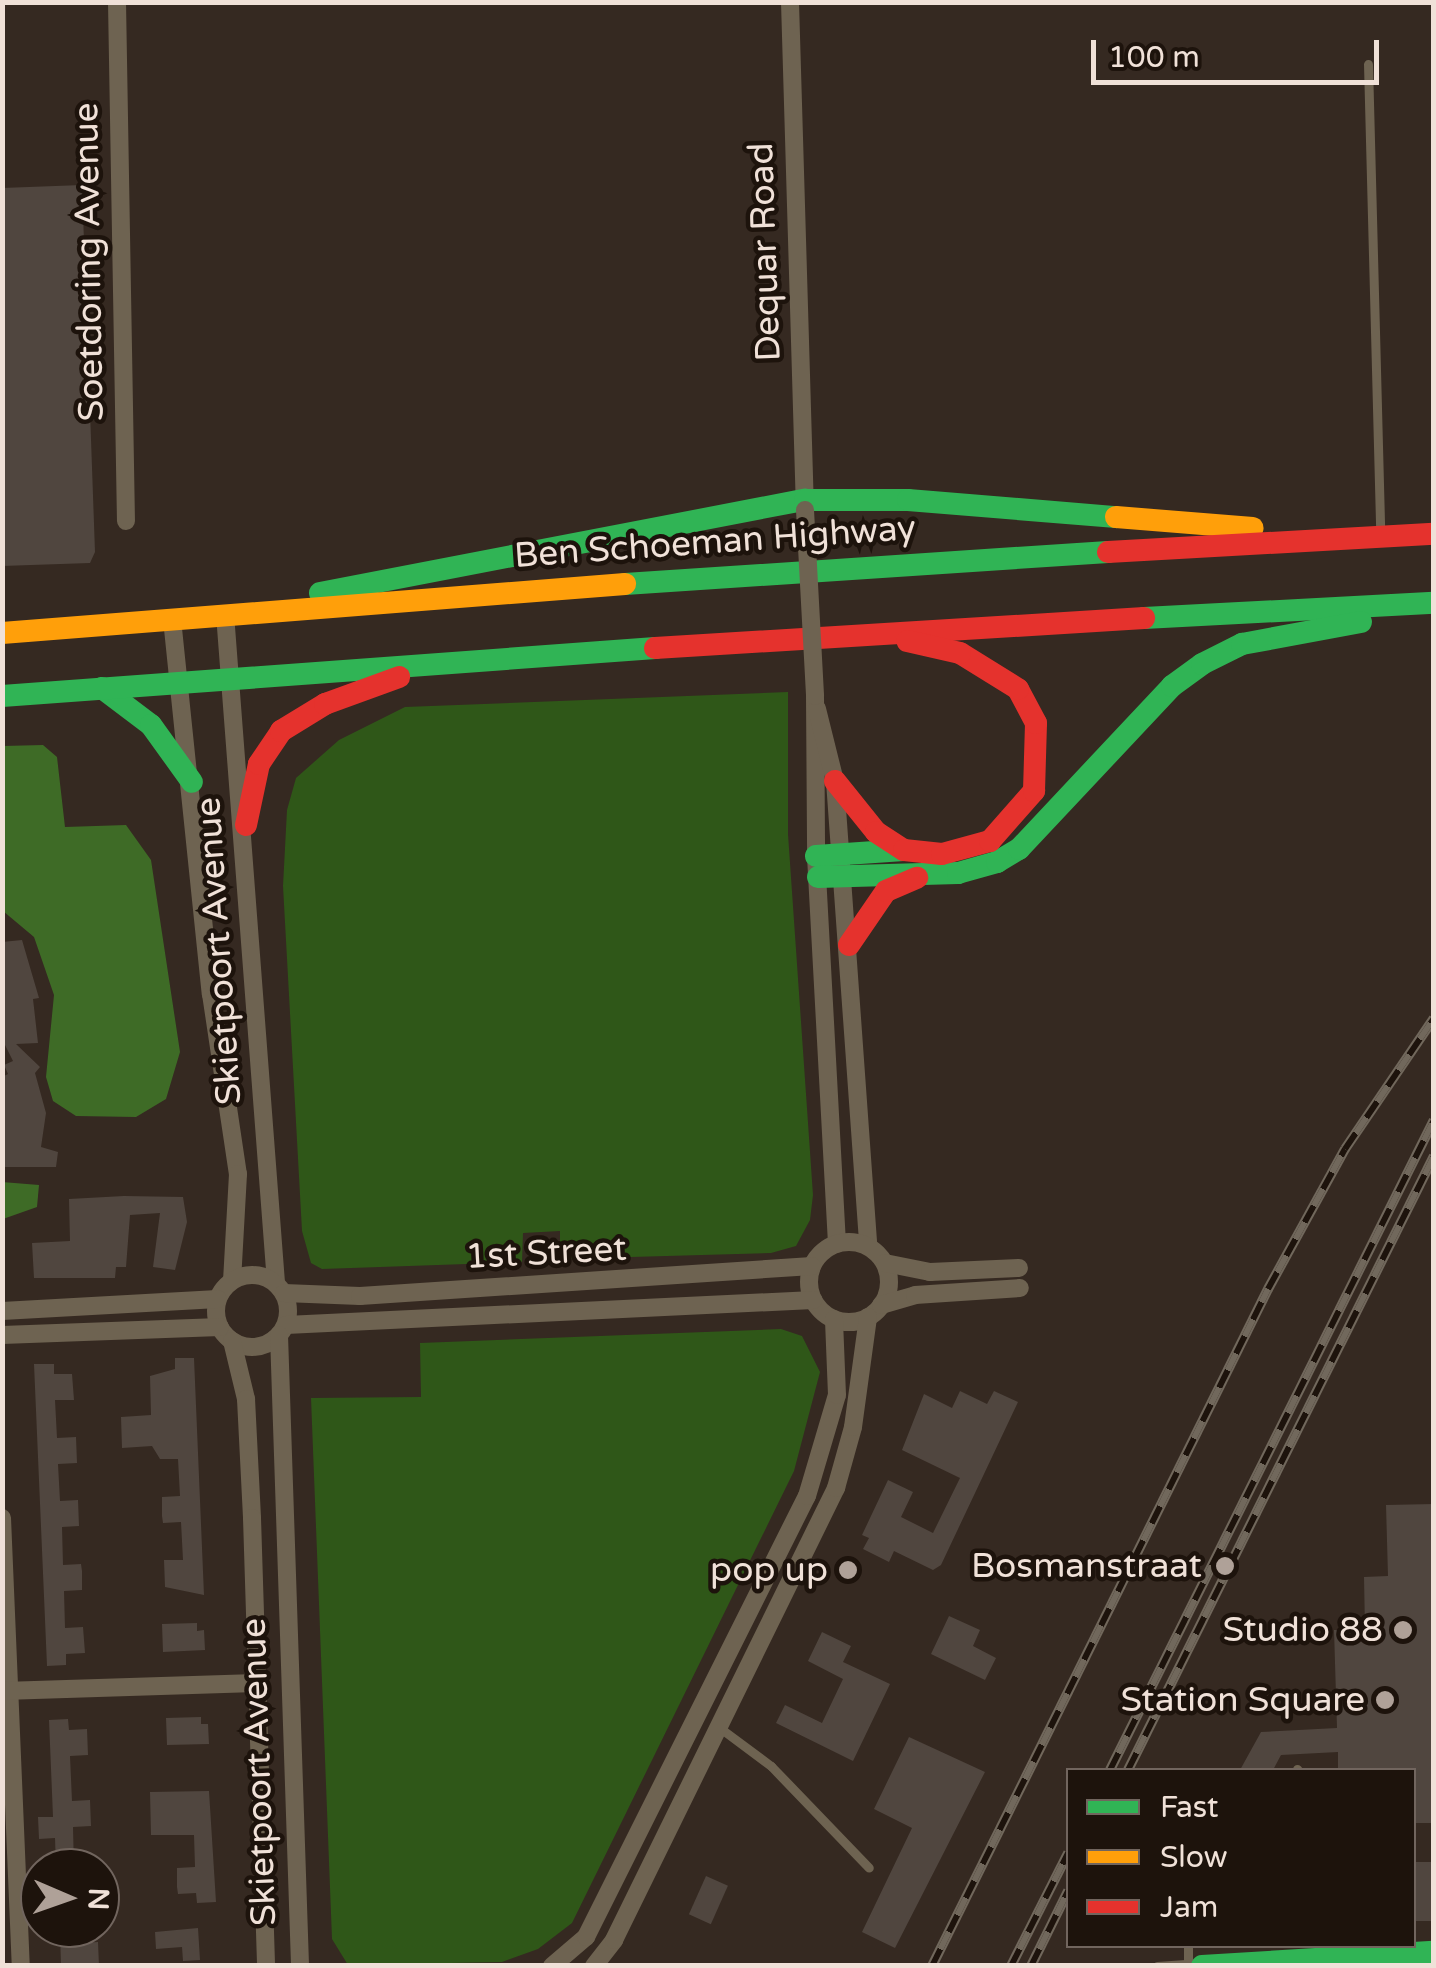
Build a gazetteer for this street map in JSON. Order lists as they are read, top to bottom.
{
  "streets": {
    "main road": ["Ben Schoeman Highway"],
    "street": [
      "Dequar Road",
      "Soetdoring Avenue",
      "Skietpoort Avenue",
      "1st Street"
    ]
  },
  "crossings": [
    ["Ben Schoeman Highway", "Skietpoort Avenue"],
    ["Skietpoort Avenue", "1st Street"]
  ],
  "places": [
    "Bosmanstraat",
    "pop up",
    "Studio 88",
    "Station Square"
  ],
  "legend": ["Fast", "Slow", "Jam"],
  "scale_bar": "100 m",
  "north": "right"
}
